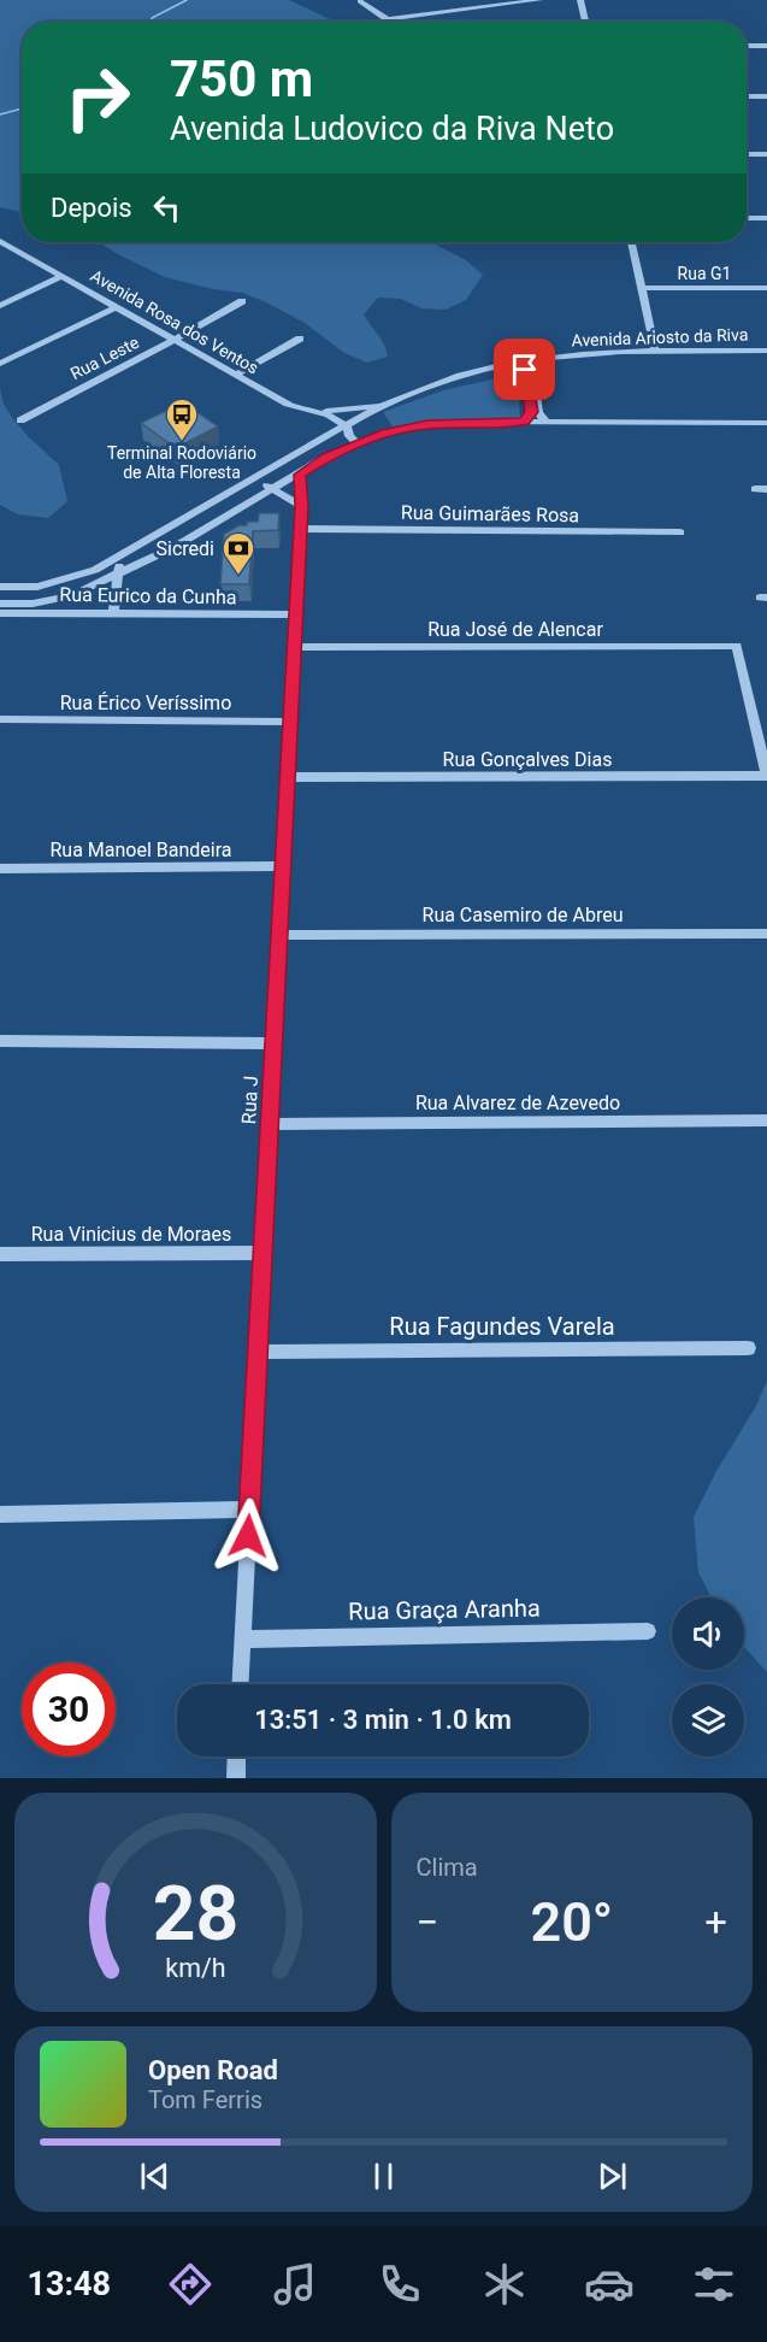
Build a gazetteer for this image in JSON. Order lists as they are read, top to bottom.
{
  "streets": {
    "street": [
      "Rua G1",
      "Avenida Rosa dos Ventos",
      "Avenida Ariosto da Riva",
      "Rua Leste",
      "Rua Guimarães Rosa",
      "Rua Eurico da Cunha",
      "Rua José de Alencar",
      "Rua Érico Veríssimo",
      "Rua Gonçalves Dias",
      "Rua Manoel Bandeira",
      "Rua Casemiro de Abreu",
      "Rua J",
      "Rua Alvarez de Azevedo",
      "Rua Vinicius de Moraes",
      "Rua Fagundes Varela",
      "Rua Graça Aranha"
    ]
  },
  "crossings": [
    ["Avenida Rosa dos Ventos", "Avenida Ariosto da Riva"],
    ["Avenida Rosa dos Ventos", "Rua Leste"],
    ["Rua Guimarães Rosa", "Rua J"],
    ["Rua Eurico da Cunha", "Rua J"],
    ["Rua José de Alencar", "Rua J"],
    ["Rua Érico Veríssimo", "Rua J"],
    ["Rua Gonçalves Dias", "Rua J"],
    ["Rua Manoel Bandeira", "Rua J"],
    ["Rua Casemiro de Abreu", "Rua J"],
    ["Rua J", "Rua Alvarez de Azevedo"],
    ["Rua J", "Rua Vinicius de Moraes"],
    ["Rua J", "Rua Fagundes Varela"],
    ["Rua J", "Rua Graça Aranha"]
  ],
  "places": {
    "bus stop": ["Terminal Rodoviário de Alta Floresta"],
    "bank": ["Sicredi"]
  },
  "page": {
    "turn": ["750 m", "Avenida Ludovico da Riva Neto"],
    "then": "Depois",
    "limit": "30",
    "trip": "13:51 · 3 min · 1.0 km",
    "tile": "Clima",
    "heat": ["−", "20°", "+"],
    "song": ["Open Road", "Tom Ferris"],
    "tabs": "13:48",
    "gauge": ["28", "km/h"]
  }
}
